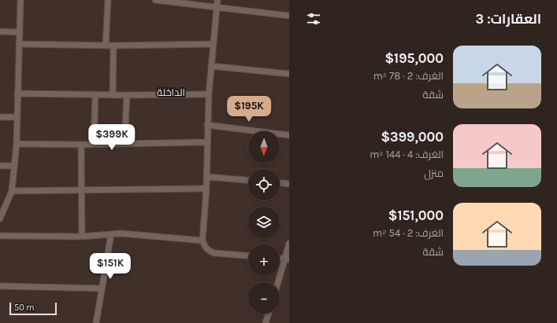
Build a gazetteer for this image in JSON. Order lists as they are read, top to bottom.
{
  "districts": ["الداخلة"],
  "scale_bar": "50 m",
  "north": "bottom",
  "page": {
    "heading": "العقارات: 3",
    "list": [
      {
        "name": "$195,000",
        "note": "الغرف: 2 · 78 m² · شقة"
      },
      {
        "name": "$399,000",
        "note": "الغرف: 4 · 144 m² · منزل"
      },
      {
        "name": "$151,000",
        "note": "الغرف: 2 · 54 m² · شقة"
      }
    ],
    "price": ["$195K", "$399K", "$151K"],
    "map_buttons": ["+", "−"],
    "scale": "50 m"
  }
}
